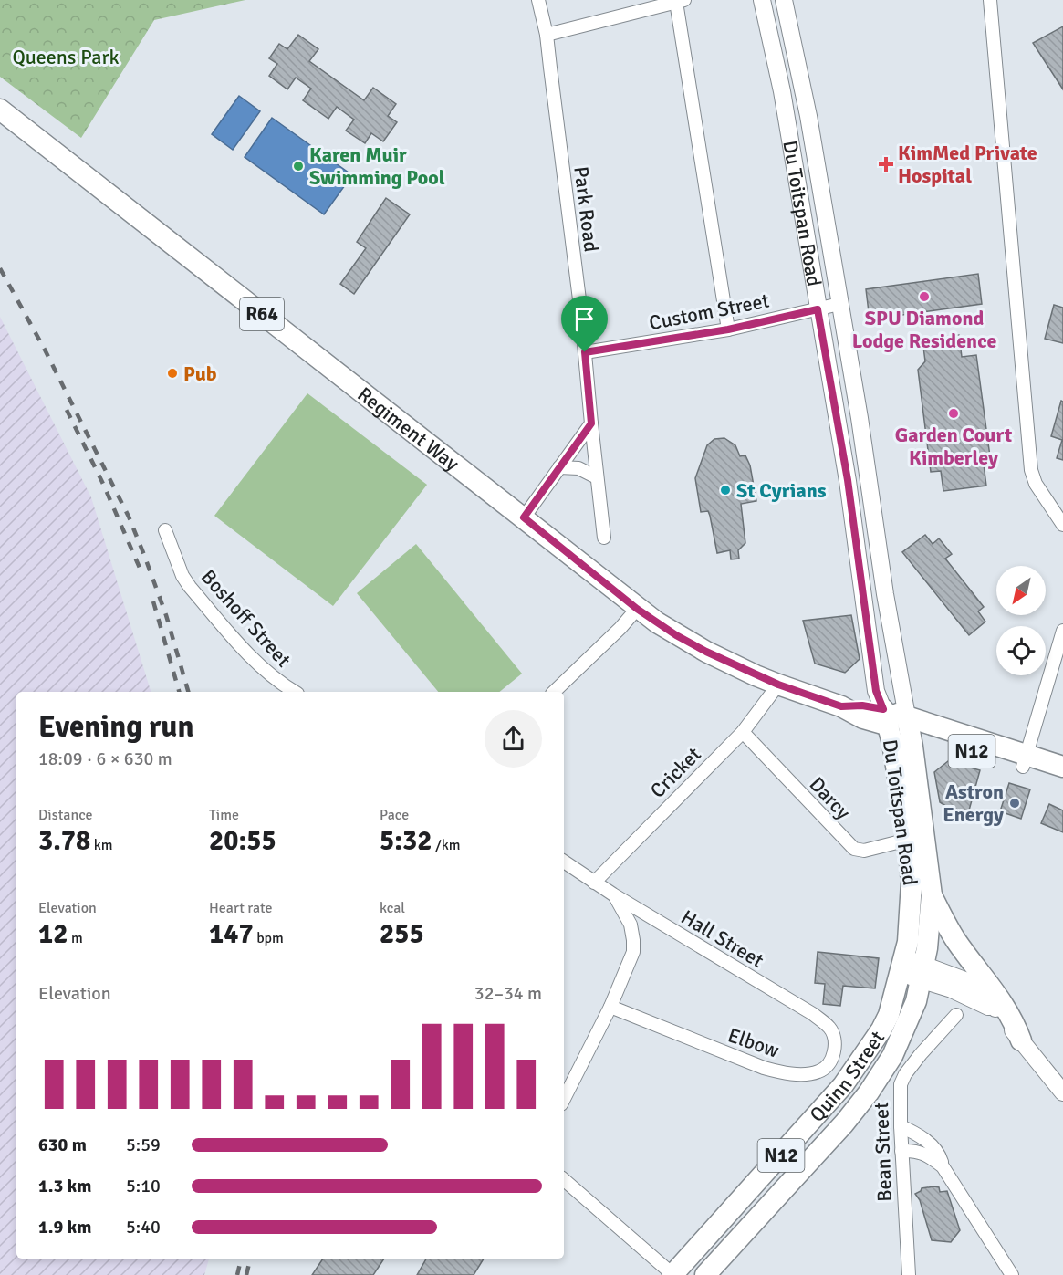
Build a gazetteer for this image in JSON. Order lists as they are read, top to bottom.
{
  "streets": {
    "main road": [
      "Du Toitspan Road",
      "R64",
      "Regiment Way",
      "N12",
      "Quinn Street"
    ],
    "street": [
      "Park Road",
      "Custom Street",
      "Boshoff Street",
      "Cricket",
      "Darcy",
      "Hall Street",
      "Elbow",
      "Bean Street"
    ]
  },
  "crossings": [
    ["Park Road", "Custom Street"],
    ["Du Toitspan Road", "Custom Street"],
    ["Du Toitspan Road", "Regiment Way"],
    ["Du Toitspan Road", "N12"],
    ["Du Toitspan Road", "Darcy"],
    ["Du Toitspan Road", "Quinn Street"],
    ["Regiment Way", "N12"],
    ["Regiment Way", "Cricket"],
    ["Cricket", "Darcy"],
    ["Hall Street", "Elbow"]
  ],
  "parks": ["Queens Park"],
  "places": {
    "health": ["KimMed Private Hospital"],
    "other": [
      "Karen Muir Swimming Pool",
      "SPU Diamond Lodge Residence",
      "Pub",
      "Garden Court Kimberley",
      "St Cyrians",
      "Astron Energy"
    ]
  },
  "north": "bottom left",
  "page": {
    "heading": ["Evening run", "18:09 · 6 × 630 m"],
    "stats": [
      ["Distance", "3.78 km"],
      ["Time", "20:55"],
      ["Pace", "5:32 /km"],
      ["Elevation", "12 m"],
      ["Heart rate", "147 bpm"],
      ["kcal", "255"]
    ],
    "chart": ["Elevation", "32–34 m"],
    "list": [
      {
        "name": "630 m",
        "note": "5:59"
      },
      {
        "name": "1.3 km",
        "note": "5:10"
      },
      {
        "name": "1.9 km",
        "note": "5:40"
      }
    ]
  }
}
